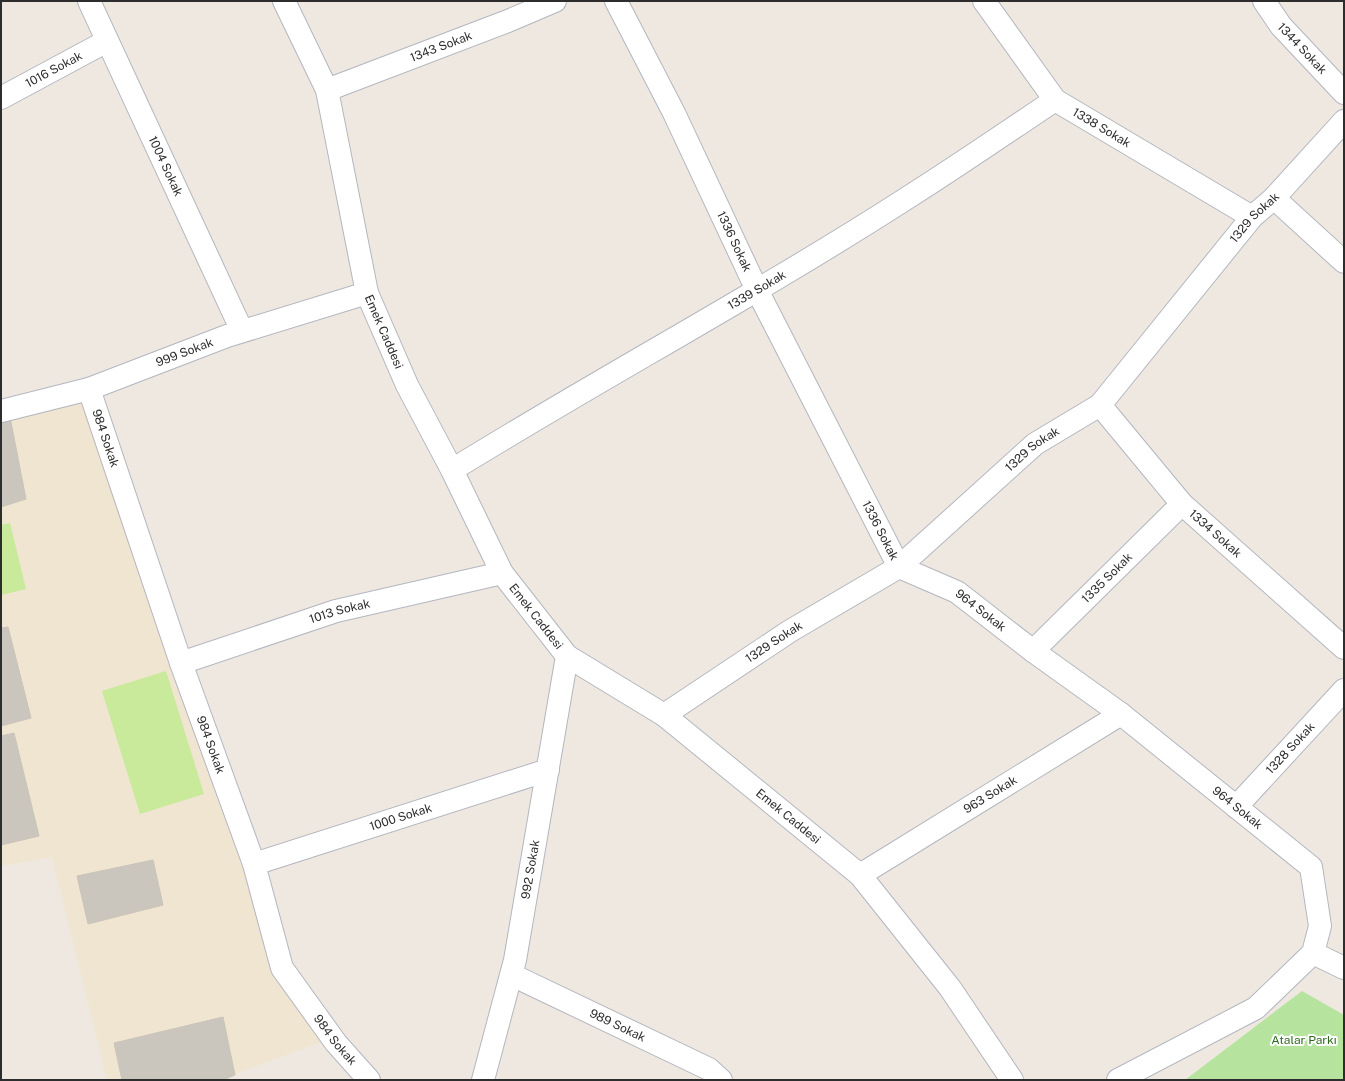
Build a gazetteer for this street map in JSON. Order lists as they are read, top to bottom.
{
  "streets": {
    "street": [
      "1343 Sokak",
      "1344 Sokak",
      "1016 Sokak",
      "1338 Sokak",
      "1004 Sokak",
      "1329 Sokak",
      "1336 Sokak",
      "1339 Sokak",
      "Emek Caddesi",
      "999 Sokak",
      "984 Sokak",
      "1334 Sokak",
      "1335 Sokak",
      "1013 Sokak",
      "964 Sokak",
      "1328 Sokak",
      "963 Sokak",
      "1000 Sokak",
      "992 Sokak",
      "989 Sokak"
    ]
  },
  "crossings": [
    ["1343 Sokak", "Emek Caddesi"],
    ["1016 Sokak", "1004 Sokak"],
    ["1338 Sokak", "1329 Sokak"],
    ["1338 Sokak", "1339 Sokak"],
    ["1004 Sokak", "999 Sokak"],
    ["1329 Sokak", "1336 Sokak"],
    ["1329 Sokak", "Emek Caddesi"],
    ["1329 Sokak", "1334 Sokak"],
    ["1329 Sokak", "964 Sokak"],
    ["1336 Sokak", "1339 Sokak"],
    ["1336 Sokak", "964 Sokak"],
    ["1339 Sokak", "Emek Caddesi"],
    ["Emek Caddesi", "999 Sokak"],
    ["Emek Caddesi", "1013 Sokak"],
    ["Emek Caddesi", "963 Sokak"],
    ["Emek Caddesi", "992 Sokak"],
    ["999 Sokak", "984 Sokak"],
    ["984 Sokak", "1013 Sokak"],
    ["984 Sokak", "1000 Sokak"],
    ["1334 Sokak", "1335 Sokak"],
    ["1335 Sokak", "964 Sokak"],
    ["964 Sokak", "1328 Sokak"],
    ["964 Sokak", "963 Sokak"],
    ["1000 Sokak", "992 Sokak"],
    ["992 Sokak", "989 Sokak"]
  ],
  "parks": ["Atalar Parkı"]
}
